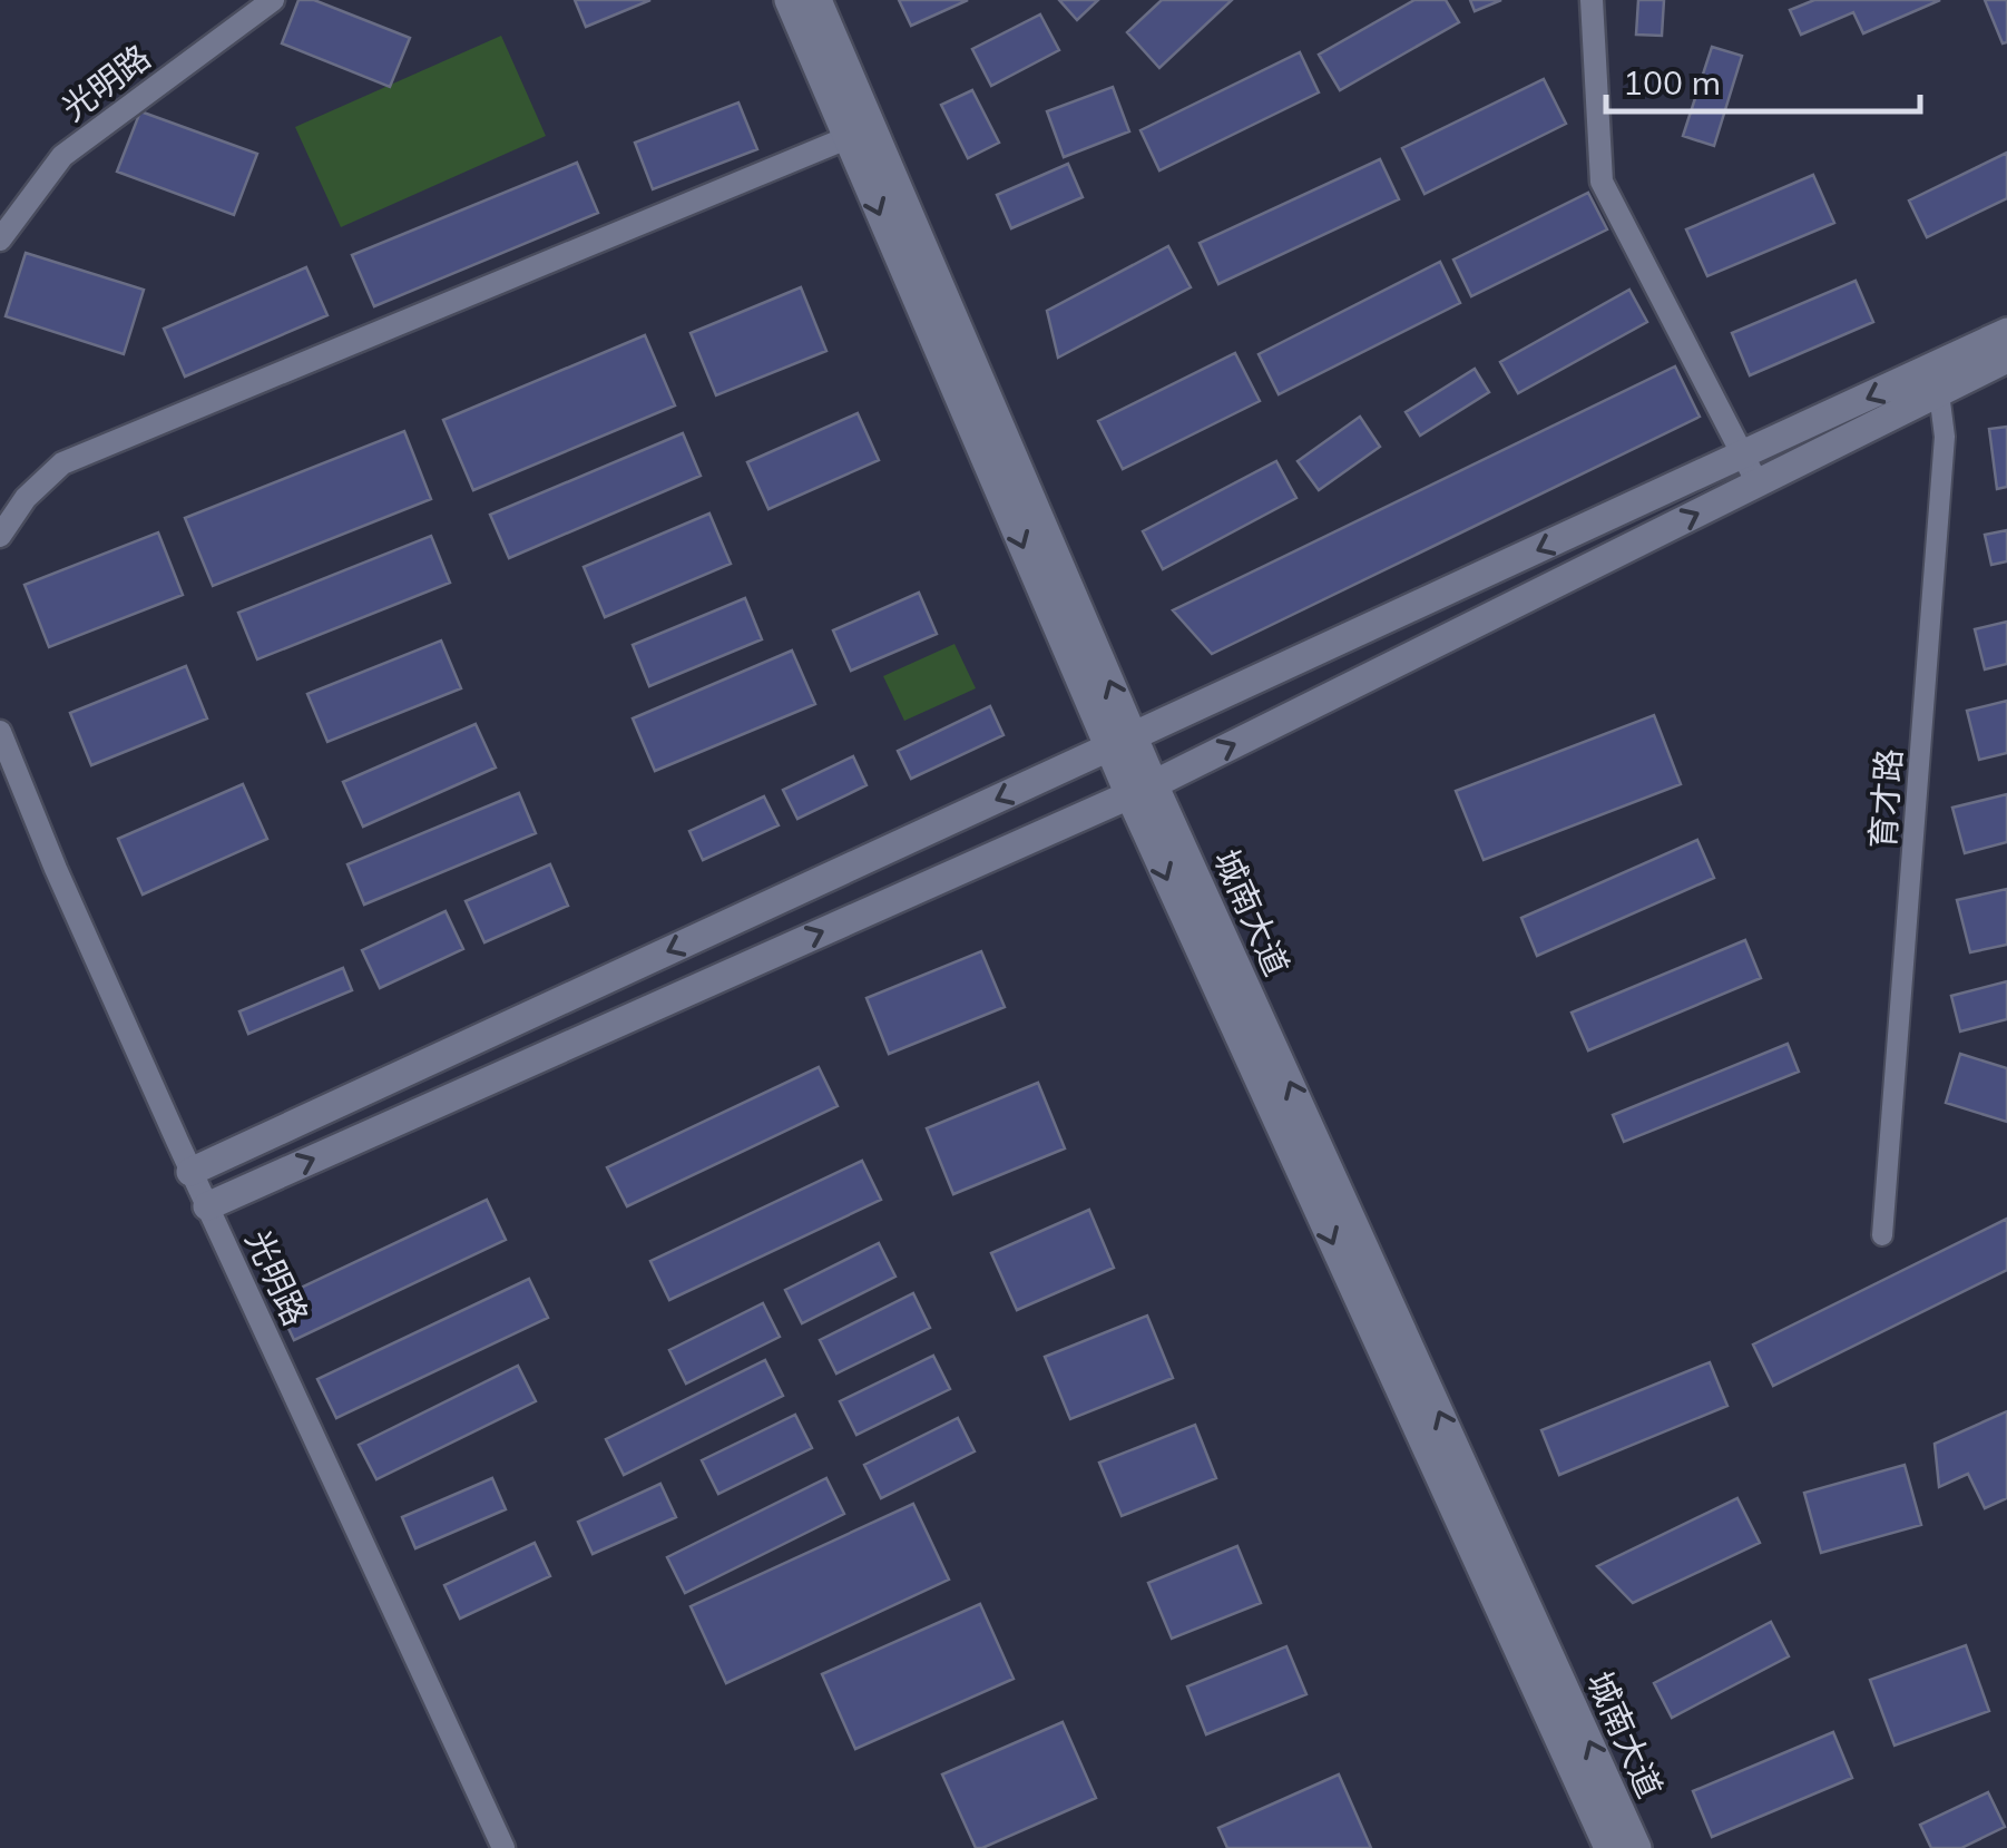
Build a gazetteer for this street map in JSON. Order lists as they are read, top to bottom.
{
  "streets": {
    "main road": ["城南大道"],
    "street": ["光明路", "育才路"]
  },
  "scale_bar": "100 m"
}
